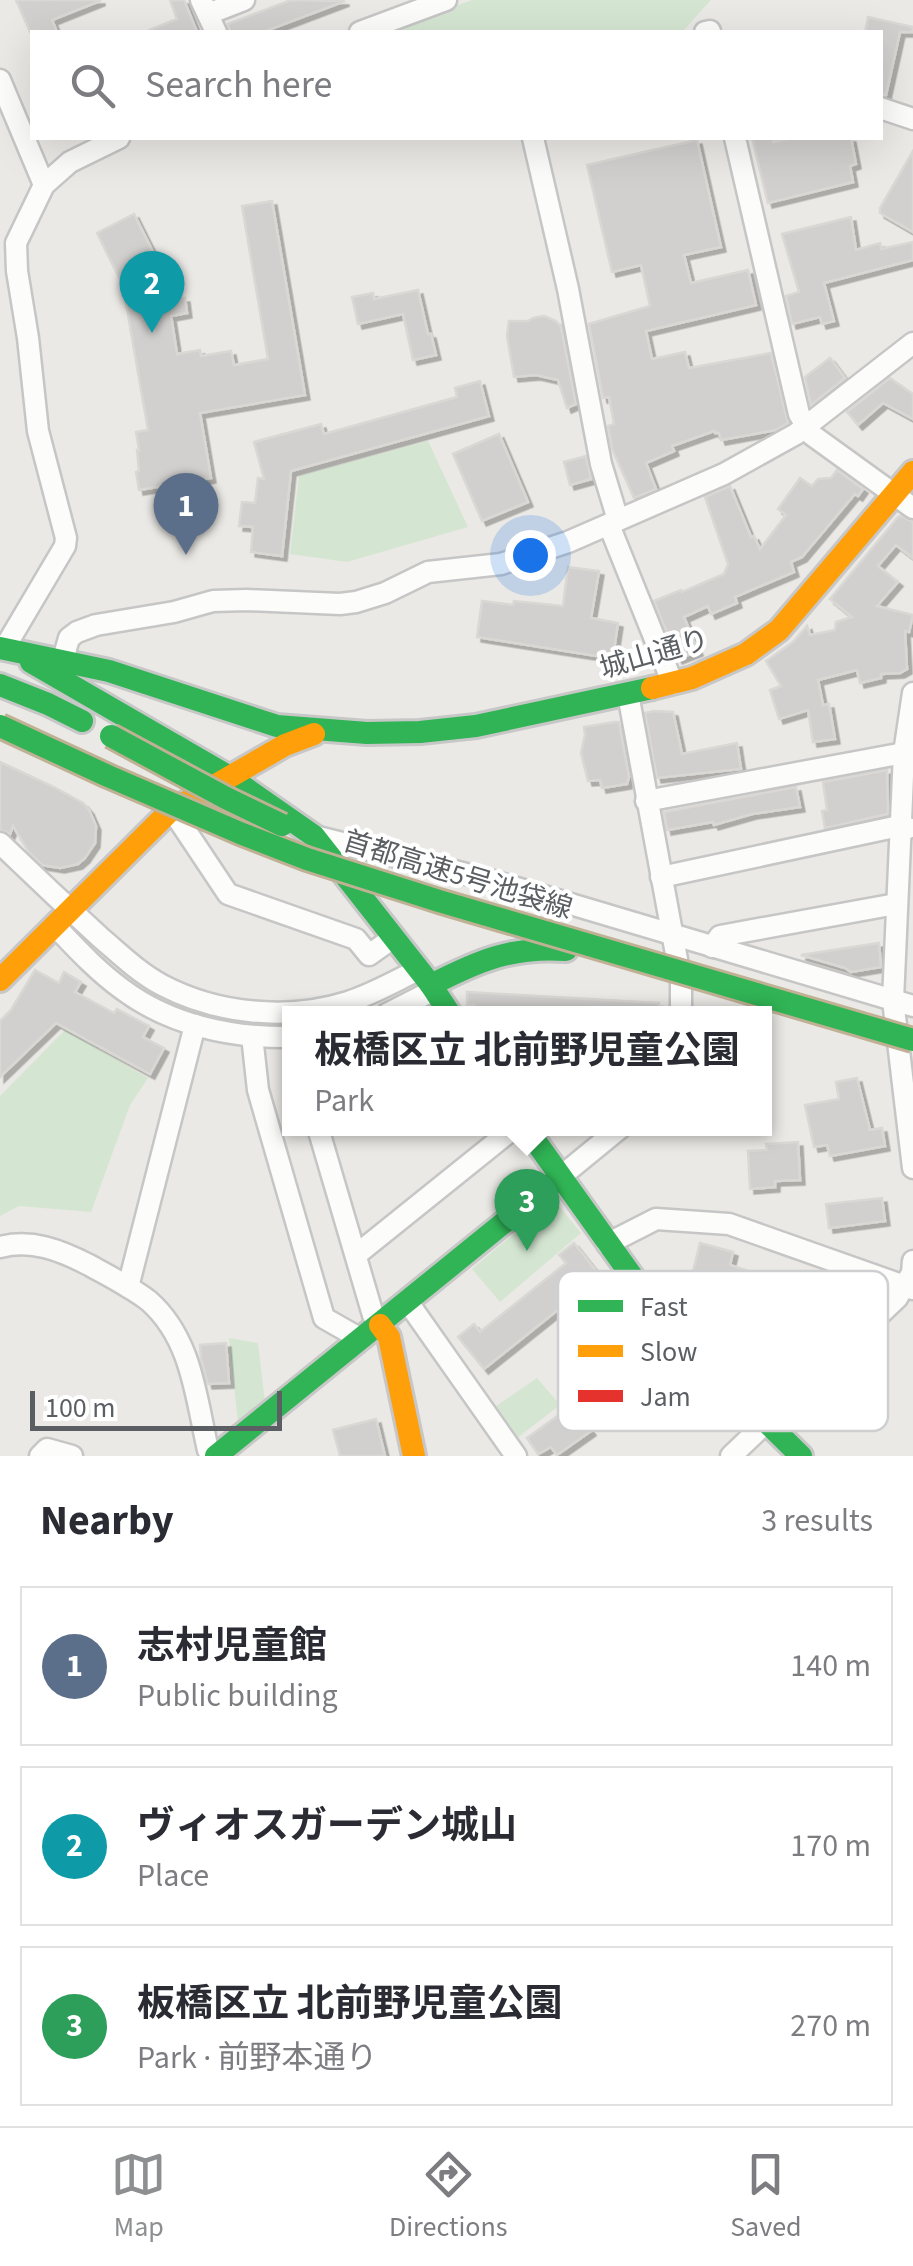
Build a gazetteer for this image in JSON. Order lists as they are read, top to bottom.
{
  "streets": {
    "main road": ["城山通り", "首都高速5号池袋線"]
  },
  "legend": ["Fast", "Slow", "Jam"],
  "scale_bar": "100 m",
  "page": {
    "search": "Search here",
    "pins": ["2", "1", "3"],
    "popup": ["板橋区立 北前野児童公園", "Park"],
    "scale": "100 m",
    "heading": ["Nearby", "3 results"],
    "list": [
      {
        "mark": "1",
        "name": "志村児童館",
        "note": "Public building",
        "value": "140 m"
      },
      {
        "mark": "2",
        "name": "ヴィオスガーデン城山",
        "note": "Place",
        "value": "170 m"
      },
      {
        "mark": "3",
        "name": "板橋区立 北前野児童公園",
        "note": "Park · 前野本通り",
        "value": "270 m"
      }
    ],
    "nav": ["Map", "Directions", "Saved"]
  }
}
